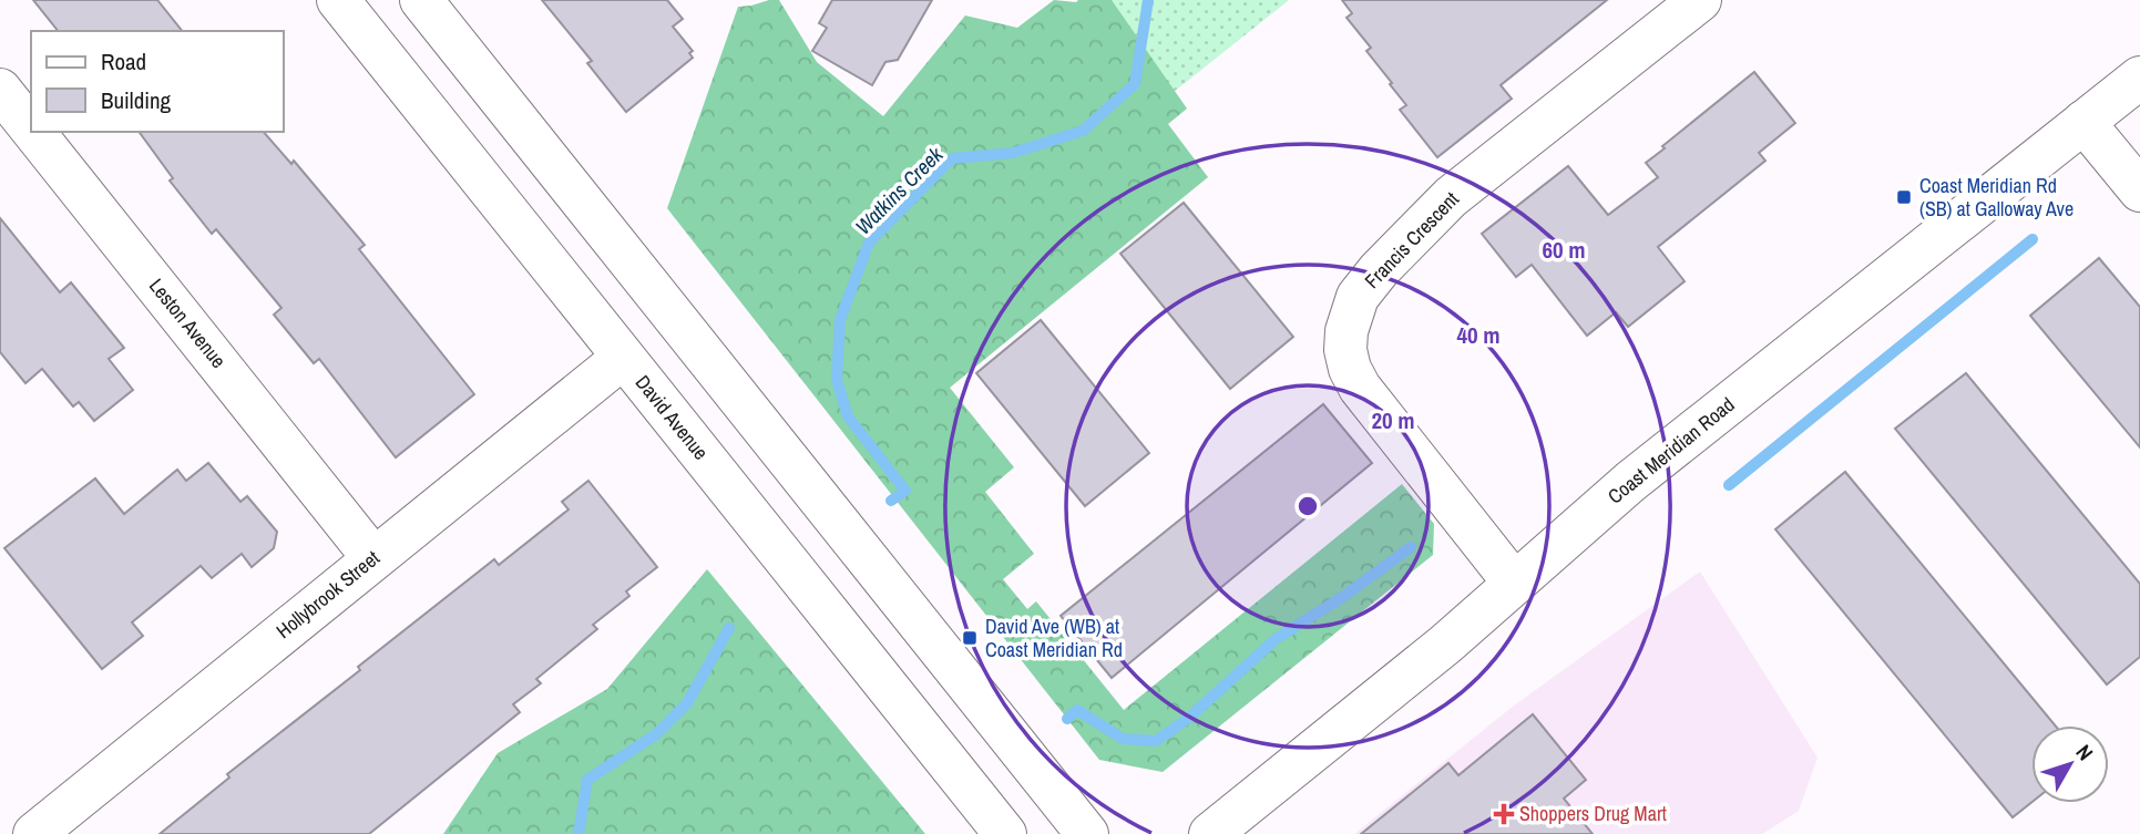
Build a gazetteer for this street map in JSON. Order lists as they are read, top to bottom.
{
  "streets": {
    "main road": [
      "Francis Crescent",
      "Leston Avenue",
      "David Avenue",
      "Coast Meridian Road",
      "Hollybrook Street"
    ]
  },
  "crossings": [
    ["Francis Crescent", "Coast Meridian Road"],
    ["Leston Avenue", "Hollybrook Street"],
    ["David Avenue", "Hollybrook Street"]
  ],
  "water": ["Watkins Creek"],
  "places": {
    "transit": ["Coast Meridian Rd (SB) at Galloway Ave", "David Ave (WB) at Coast Meridian Rd"],
    "health": ["Shoppers Drug Mart"]
  },
  "legend": ["Road", "Building"],
  "north": "top right",
  "rings": ["60 m", "40 m", "20 m"]
}
